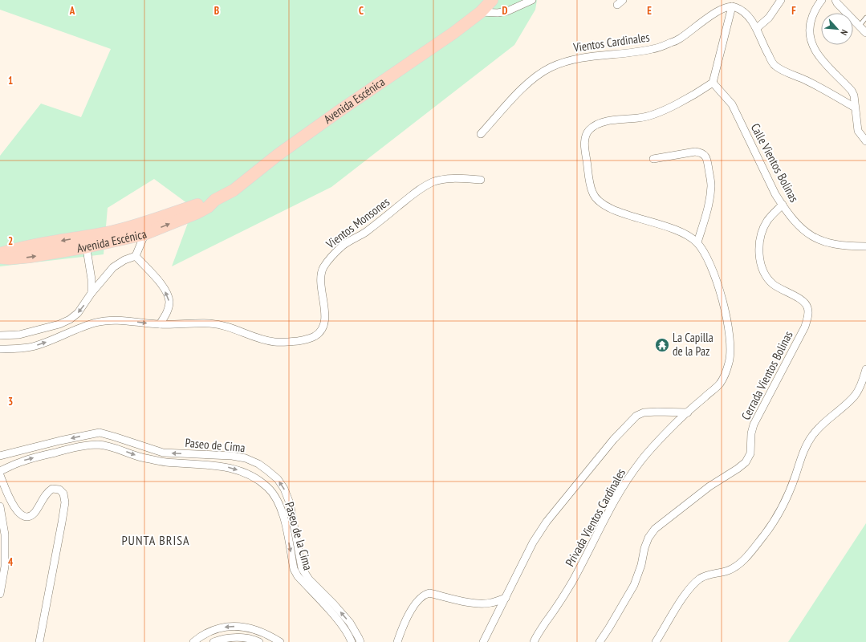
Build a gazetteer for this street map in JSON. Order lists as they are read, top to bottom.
{
  "streets": {
    "main road": ["Avenida Escénica"],
    "street": [
      "Vientos Cardinales",
      "Calle Vientos Bolinas",
      "Vientos Monsones",
      "Cerrada Vientos Bolinas",
      "Paseo de Cima",
      "Privada Vientos Cardinales",
      "Paseo de la Cima"
    ]
  },
  "crossings": [
    ["Calle Vientos Bolinas", "Cerrada Vientos Bolinas"]
  ],
  "one_way": ["Paseo de Cima", "Paseo de la Cima"],
  "districts": ["PUNTA BRISA"],
  "places": {
    "temple": ["La Capilla de la Paz"]
  },
  "north": "bottom right",
  "grid": {
    "columns": [
      "A",
      "B",
      "C",
      "D",
      "E",
      "F"
    ],
    "rows": [
      "1",
      "2",
      "3",
      "4"
    ]
  }
}
